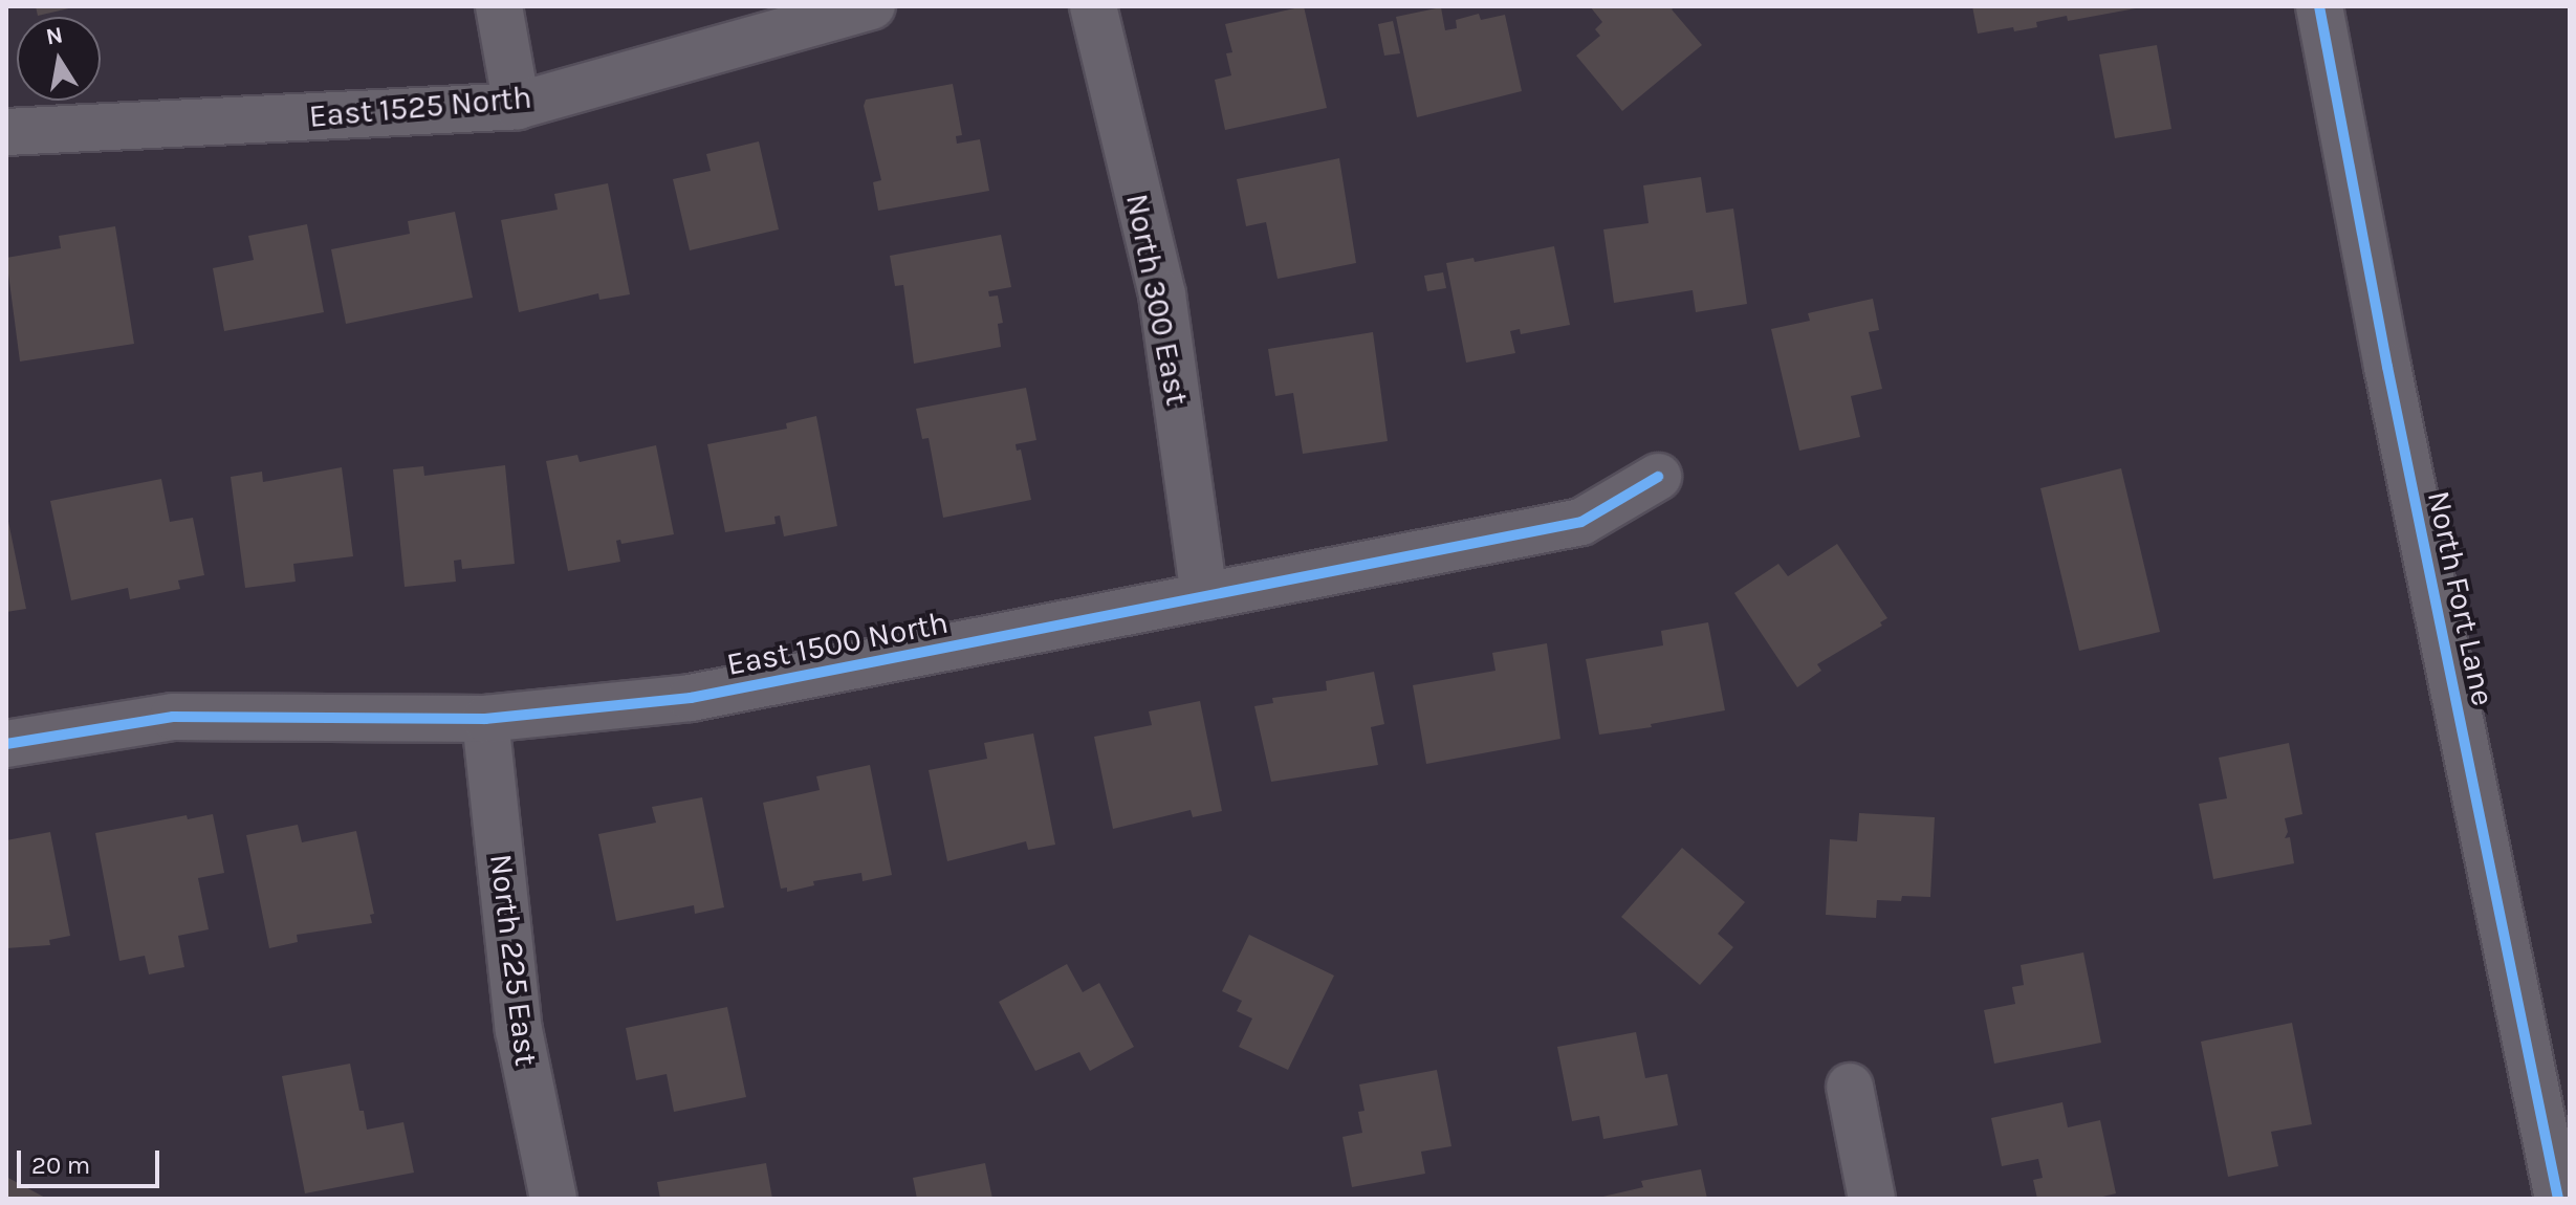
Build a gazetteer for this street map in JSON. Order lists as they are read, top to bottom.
{
  "streets": {
    "street": [
      "East 1525 North",
      "North 300 East",
      "North Fort Lane",
      "East 1500 North",
      "North 225 East"
    ]
  },
  "crossings": [
    ["North 300 East", "East 1500 North"],
    ["East 1500 North", "North 225 East"]
  ],
  "scale_bar": "20 m",
  "north": "top"
}
